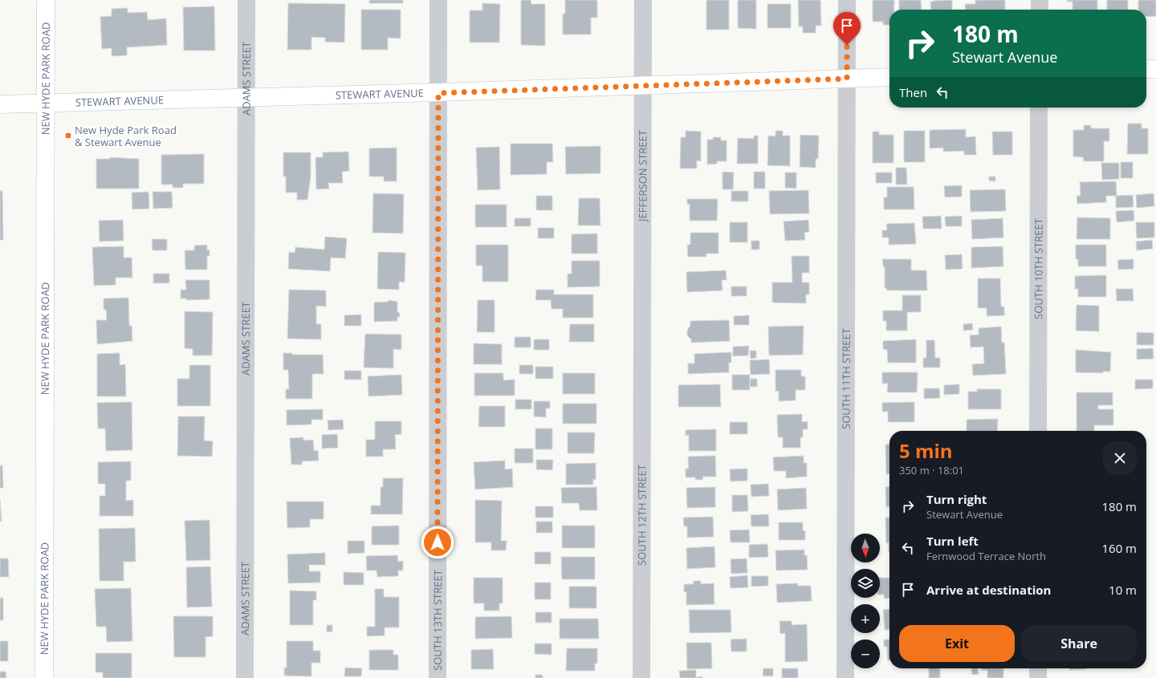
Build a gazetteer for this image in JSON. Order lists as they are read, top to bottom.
{
  "streets": {
    "main road": ["NEW HYDE PARK ROAD", "STEWART AVENUE"],
    "street": [
      "ADAMS STREET",
      "JEFFERSON STREET",
      "SOUTH 10TH STREET",
      "SOUTH 11TH STREET",
      "SOUTH 12TH STREET",
      "SOUTH 13TH STREET"
    ]
  },
  "crossings": [
    ["NEW HYDE PARK ROAD", "STEWART AVENUE"],
    ["ADAMS STREET", "STEWART AVENUE"],
    ["STEWART AVENUE", "JEFFERSON STREET"],
    ["STEWART AVENUE", "SOUTH 11TH STREET"],
    ["STEWART AVENUE", "SOUTH 13TH STREET"],
    ["JEFFERSON STREET", "SOUTH 12TH STREET"]
  ],
  "places": {
    "transit": ["New Hyde Park Road & Stewart Avenue"]
  },
  "north": "bottom",
  "page": {
    "turn": ["180 m", "Stewart Avenue"],
    "then": "Then",
    "heading": ["5 min", "350 m · 18:01"],
    "list": [
      {
        "name": "Turn right",
        "note": "Stewart Avenue",
        "value": "180 m"
      },
      {
        "name": "Turn left",
        "note": "Fernwood Terrace North",
        "value": "160 m"
      },
      {
        "name": "Arrive at destination",
        "value": "10 m"
      }
    ],
    "map_buttons": ["+", "−"],
    "buttons": ["Exit", "Share"]
  }
}
